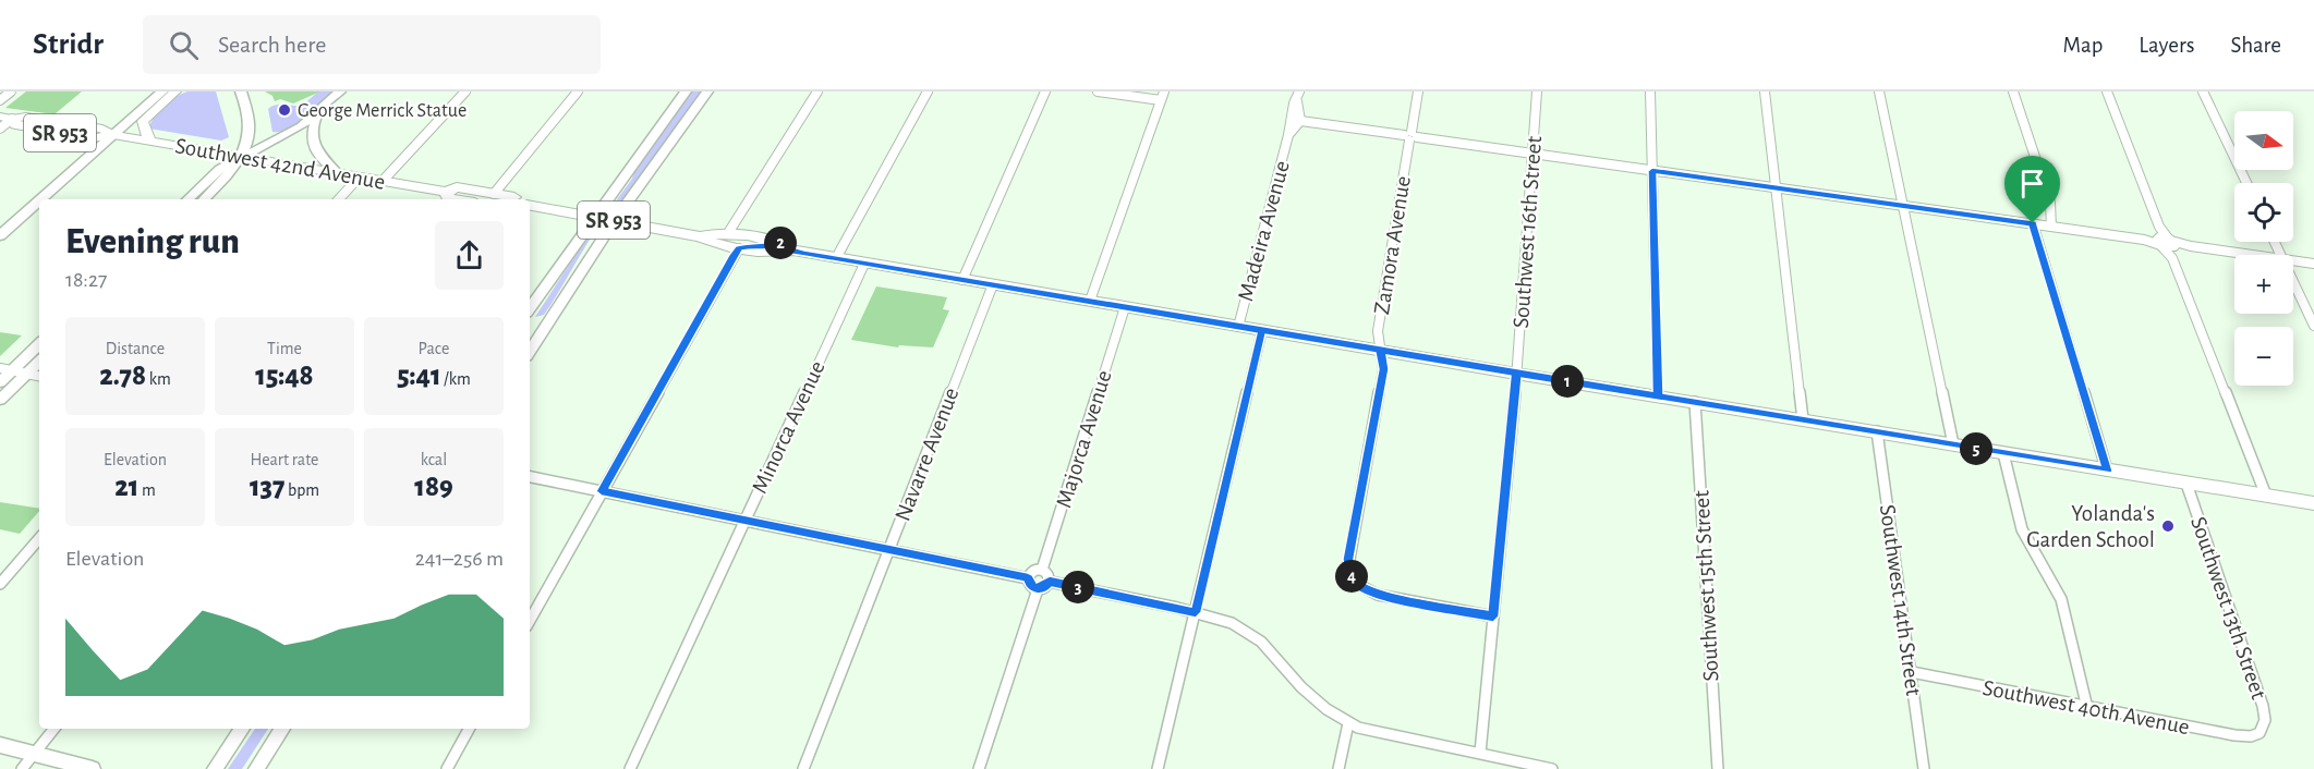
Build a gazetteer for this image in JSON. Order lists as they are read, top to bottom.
{
  "streets": {
    "main road": ["SR 953", "Southwest 42nd Avenue"],
    "street": [
      "Madeira Avenue",
      "Southwest 16th Street",
      "Zamora Avenue",
      "Minorca Avenue",
      "Majorca Avenue",
      "Navarre Avenue",
      "Southwest 15th Street",
      "Southwest 14th Street",
      "Southwest 13th Street",
      "Southwest 40th Avenue"
    ]
  },
  "crossings": [
    ["SR 953", "Madeira Avenue"],
    ["SR 953", "Southwest 16th Street"],
    ["SR 953", "Zamora Avenue"],
    ["SR 953", "Minorca Avenue"],
    ["SR 953", "Majorca Avenue"],
    ["SR 953", "Navarre Avenue"],
    ["SR 953", "Southwest 15th Street"],
    ["SR 953", "Southwest 14th Street"],
    ["SR 953", "Southwest 13th Street"],
    ["Southwest 16th Street", "Zamora Avenue"],
    ["Southwest 14th Street", "Southwest 40th Avenue"],
    ["Southwest 13th Street", "Southwest 40th Avenue"]
  ],
  "places": ["George Merrick Statue", "Yolanda's Garden School"],
  "north": "right",
  "page": {
    "header": "Stridr",
    "search": "Search here",
    "nav": ["Map", "Layers", "Share"],
    "map_buttons": ["+", "−"],
    "heading": ["Evening run", "18:27"],
    "pins": [
      "2",
      "1",
      "5",
      "4",
      "3"
    ],
    "stats": [
      ["Distance", "2.78 km"],
      ["Time", "15:48"],
      ["Pace", "5:41 /km"],
      ["Elevation", "21 m"],
      ["Heart rate", "137 bpm"],
      ["kcal", "189"]
    ],
    "chart": ["Elevation", "241–256 m"]
  }
}
